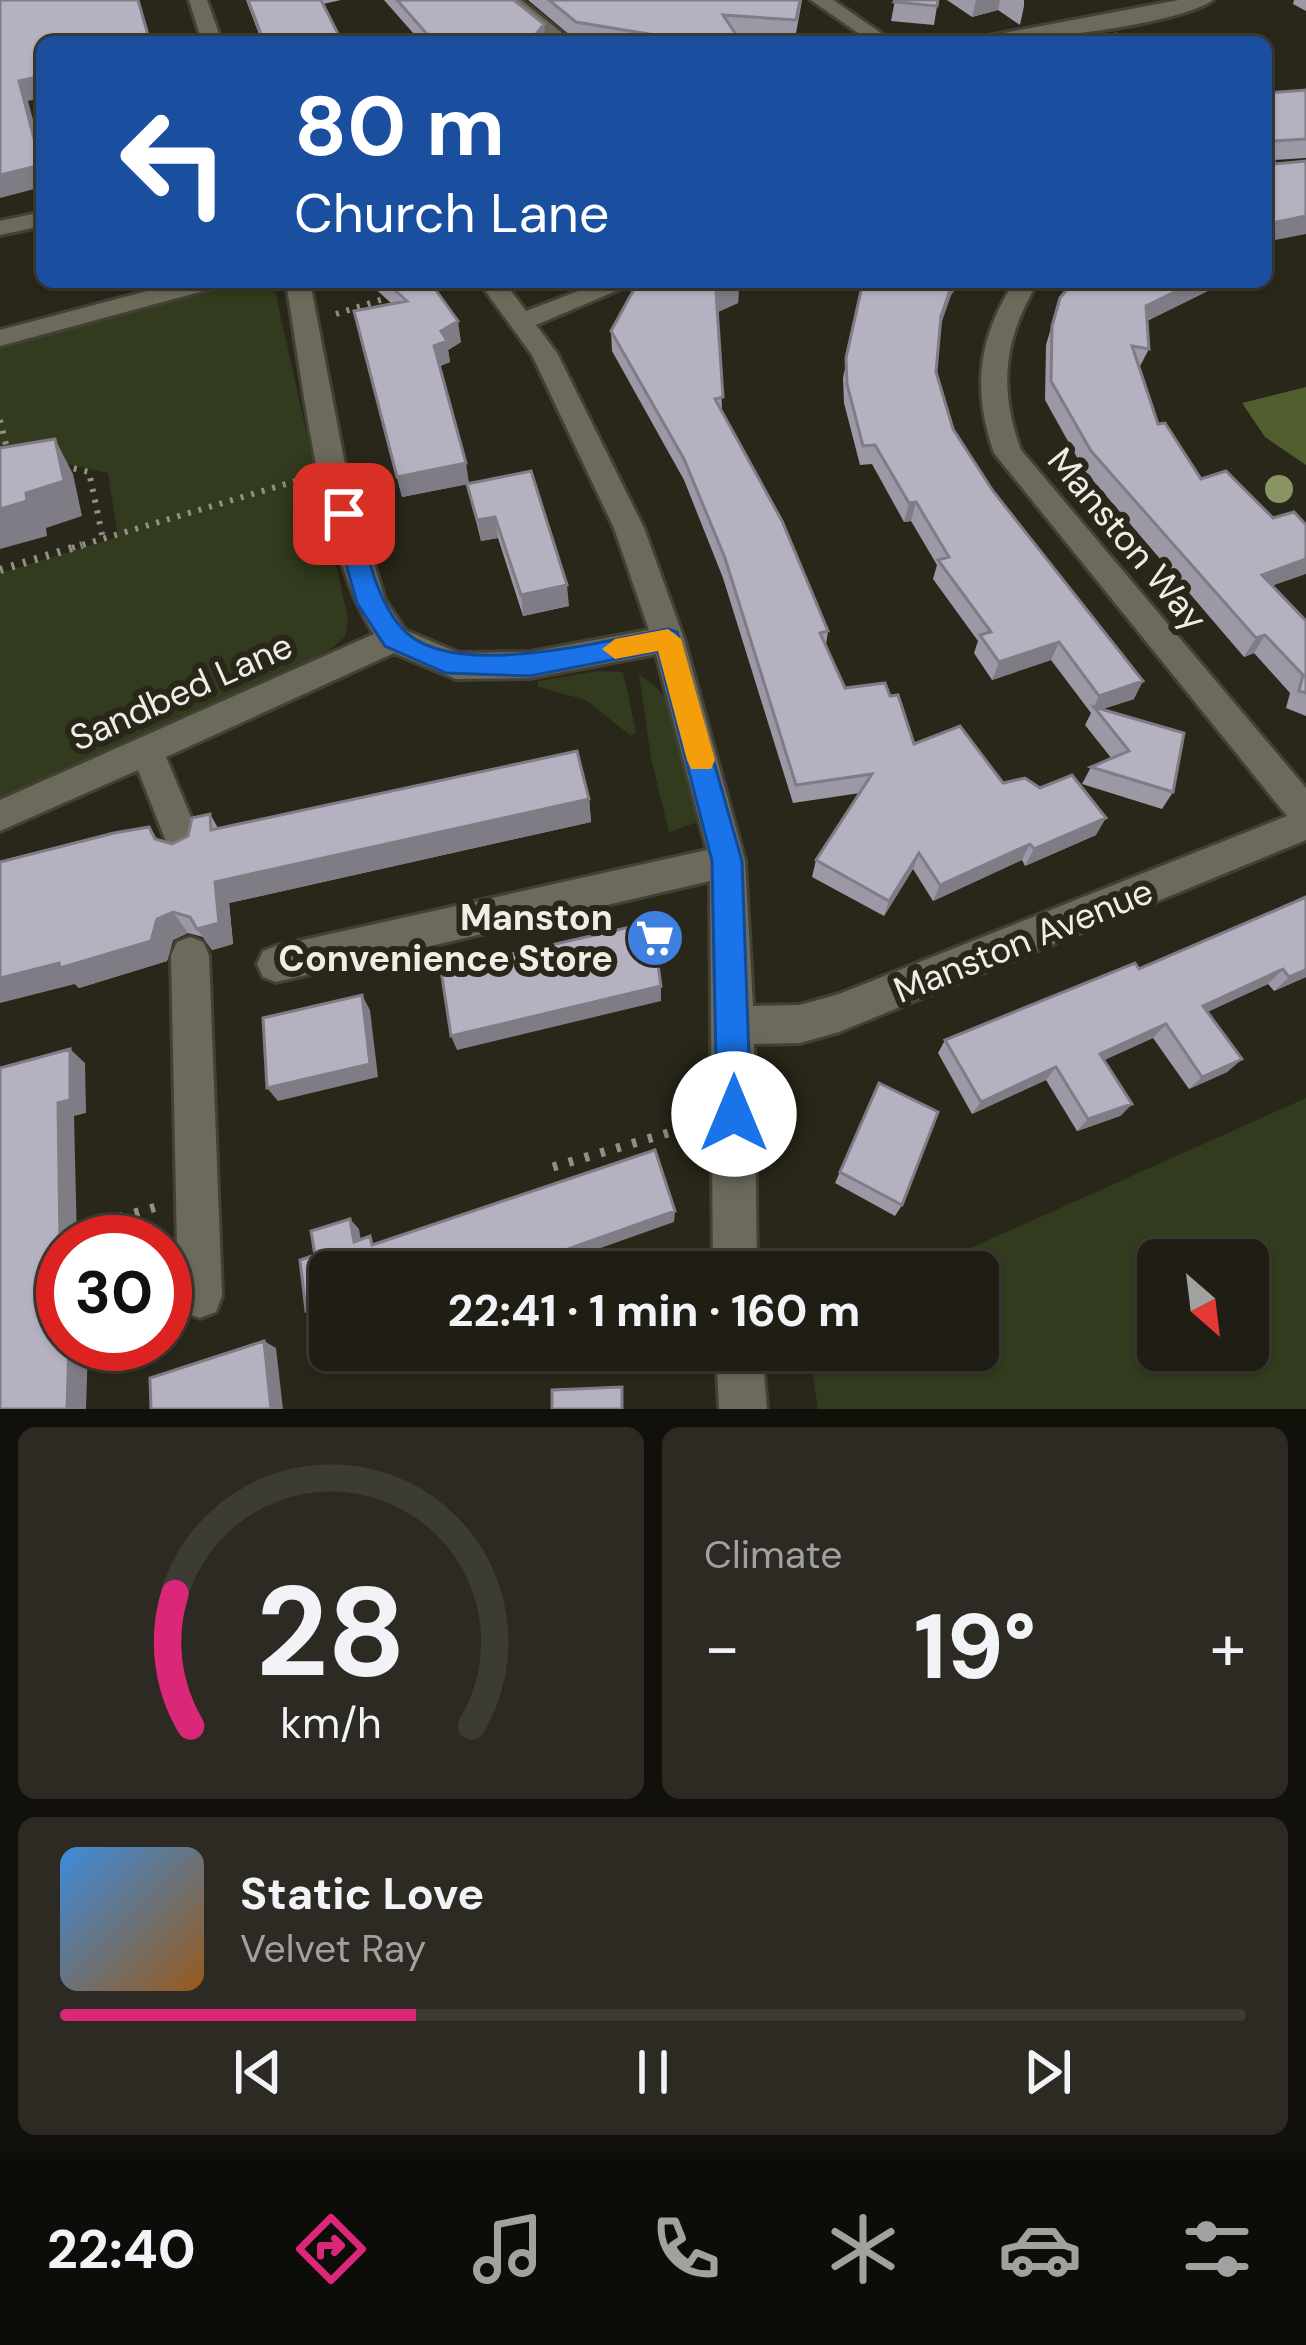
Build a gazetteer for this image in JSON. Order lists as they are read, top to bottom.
{
  "streets": {
    "street": ["Manston Way", "Sandbed Lane", "Manston Avenue"]
  },
  "places": {
    "supermarket": ["Manston Convenience Store"]
  },
  "north": "bottom right",
  "page": {
    "turn": ["80 m", "Church Lane"],
    "limit": "30",
    "trip": "22:41 · 1 min · 160 m",
    "tile": "Climate",
    "heat": ["−", "19°", "+"],
    "song": ["Static Love", "Velvet Ray"],
    "tabs": "22:40",
    "gauge": ["28", "km/h"]
  }
}
